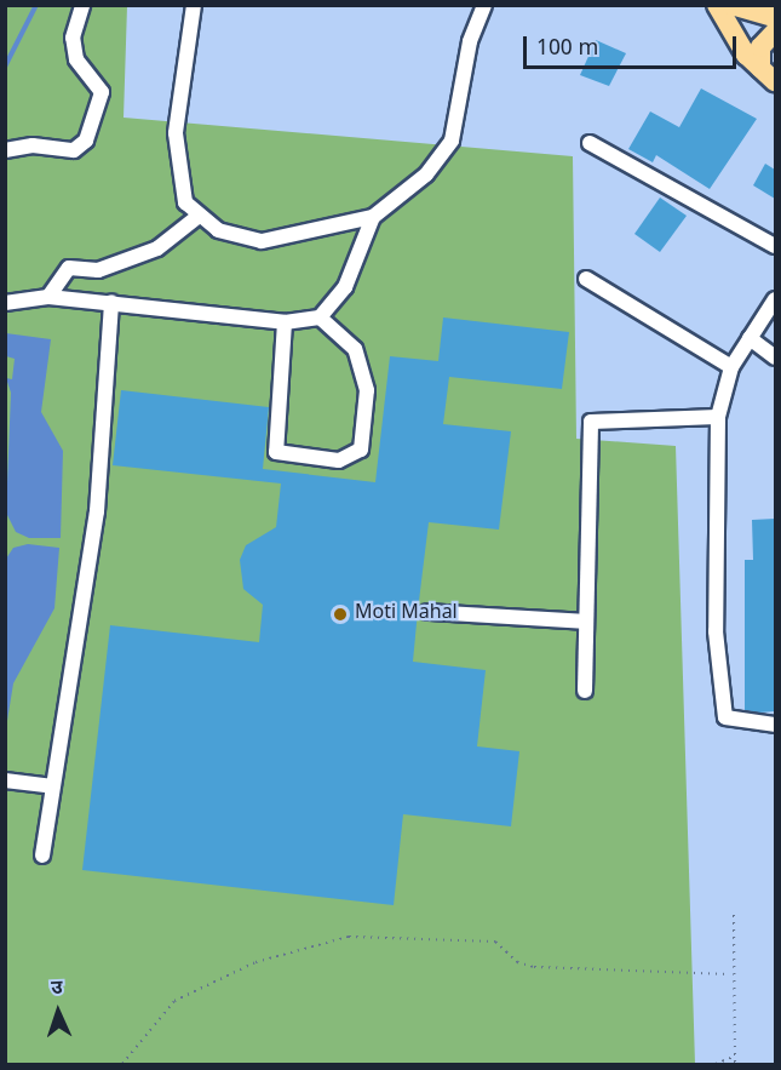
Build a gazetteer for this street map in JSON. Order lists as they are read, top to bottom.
{
  "places": ["Moti Mahal"],
  "scale_bar": "100 m",
  "north": "top"
}
